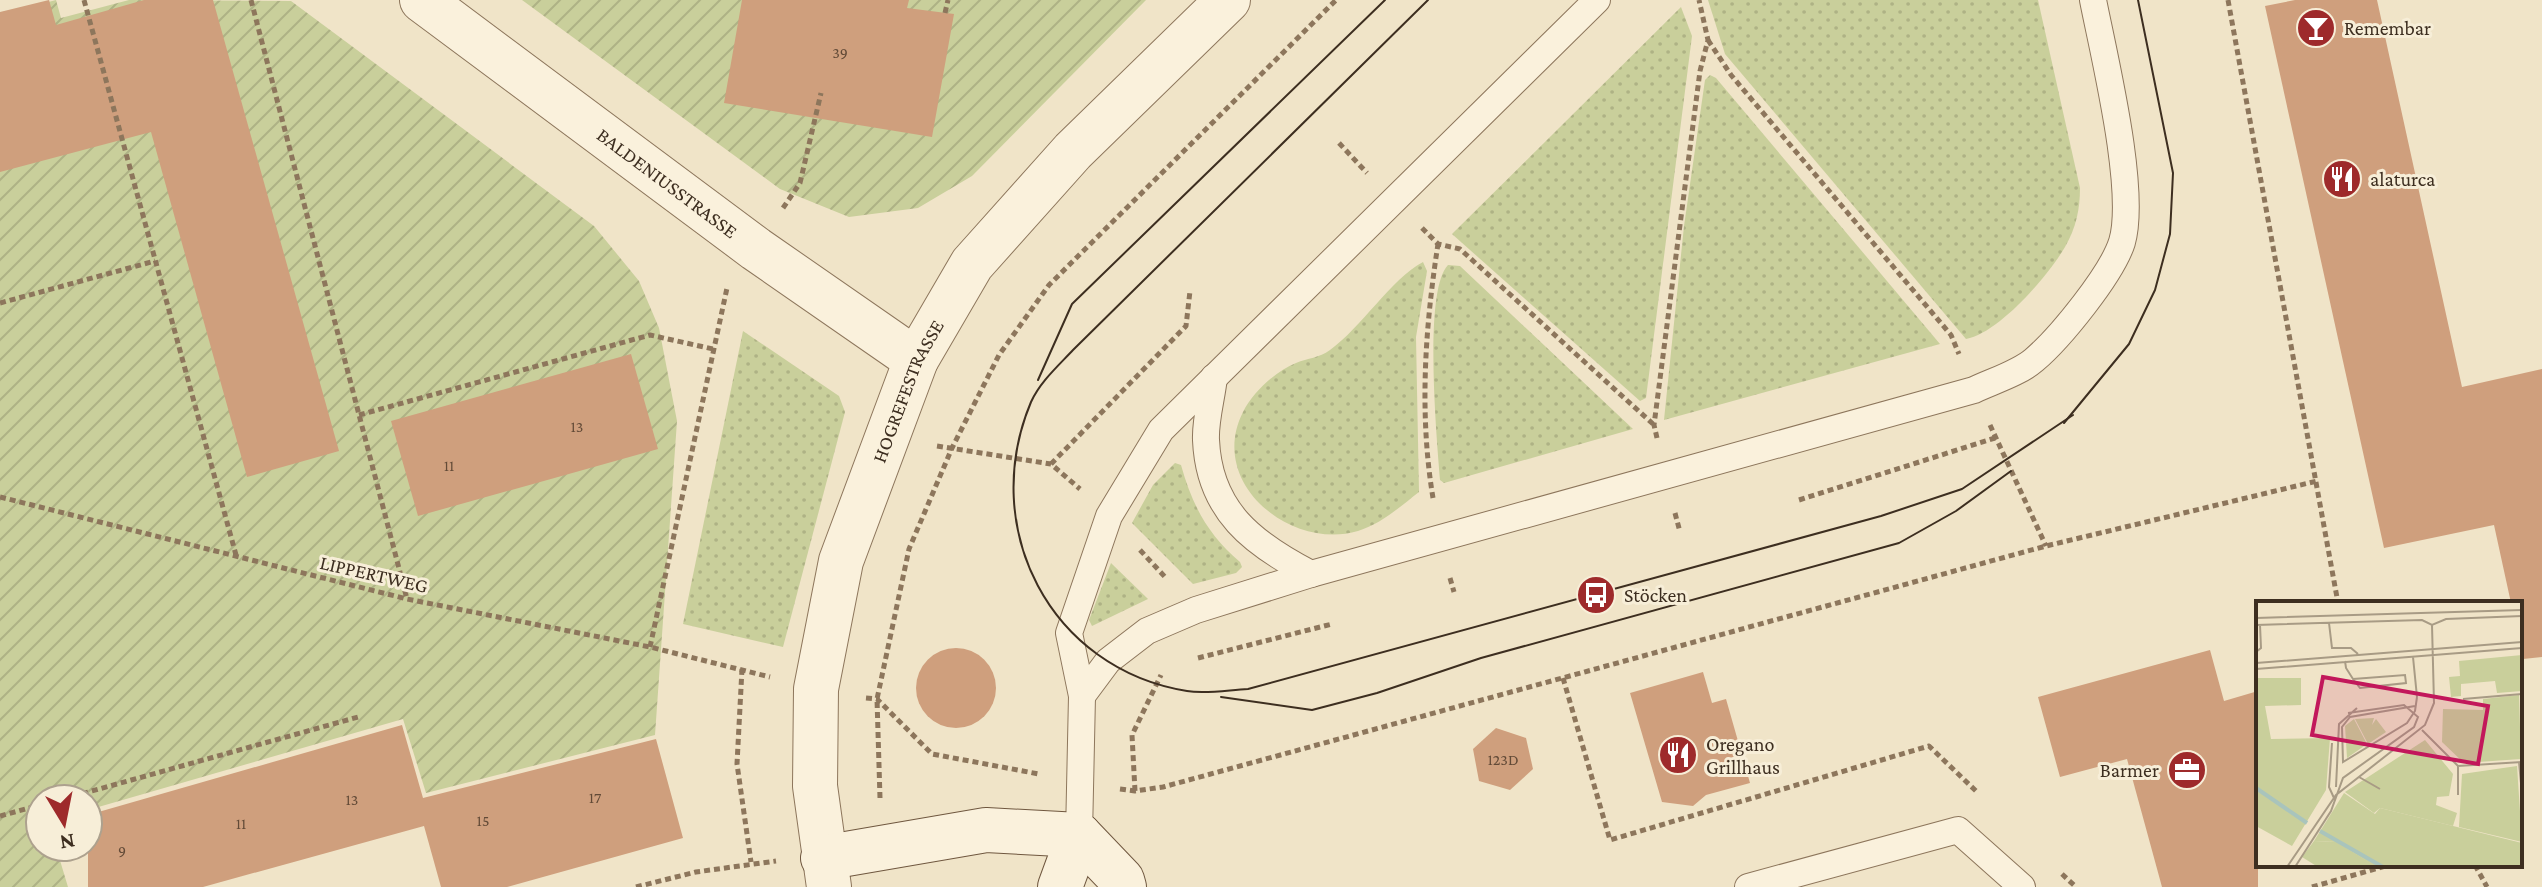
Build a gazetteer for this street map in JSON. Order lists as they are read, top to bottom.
{
  "streets": {
    "street": ["BALDENIUSSTRASSE", "HOGREFESTRASSE"],
    "path": ["LIPPERTWEG"]
  },
  "crossings": [
    ["BALDENIUSSTRASSE", "HOGREFESTRASSE"]
  ],
  "places": {
    "bar": ["Remembar"],
    "restaurant": ["alaturca", "Oregano Grillhaus"],
    "bus stop": ["Stöcken"],
    "office": ["Barmer"]
  },
  "house_numbers": [
    "39",
    "13",
    "11",
    "123D",
    "17",
    "13",
    "15",
    "11",
    "9"
  ],
  "north": "bottom"
}
